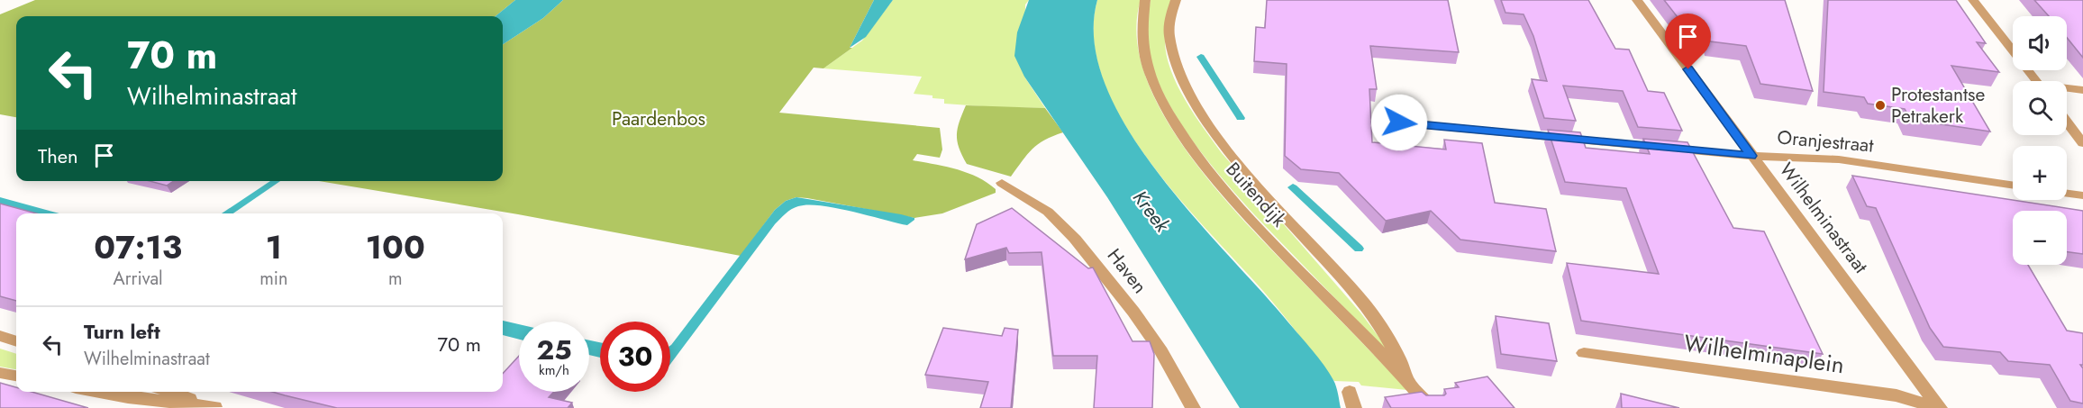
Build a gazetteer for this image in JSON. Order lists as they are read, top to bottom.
{
  "streets": {
    "street": [
      "Oranjestraat",
      "Buitendijk",
      "Wilhelminastraat",
      "Haven",
      "Wilhelminaplein"
    ]
  },
  "crossings": [
    ["Oranjestraat", "Wilhelminastraat"],
    ["Wilhelminastraat", "Wilhelminaplein"]
  ],
  "water": ["Kreek"],
  "parks": ["Paardenbos"],
  "places": ["Protestantse Petrakerk"],
  "page": {
    "map_buttons": ["+", "−"],
    "turn": ["70 m", "Wilhelminastraat"],
    "then": "Then",
    "eta": [
      "07:13",
      "Arrival",
      "1",
      "min",
      "100",
      "m"
    ],
    "list": [
      {
        "name": "Turn left",
        "note": "Wilhelminastraat",
        "value": "70 m"
      }
    ],
    "speed": "25 km/h",
    "limit": "30"
  }
}
